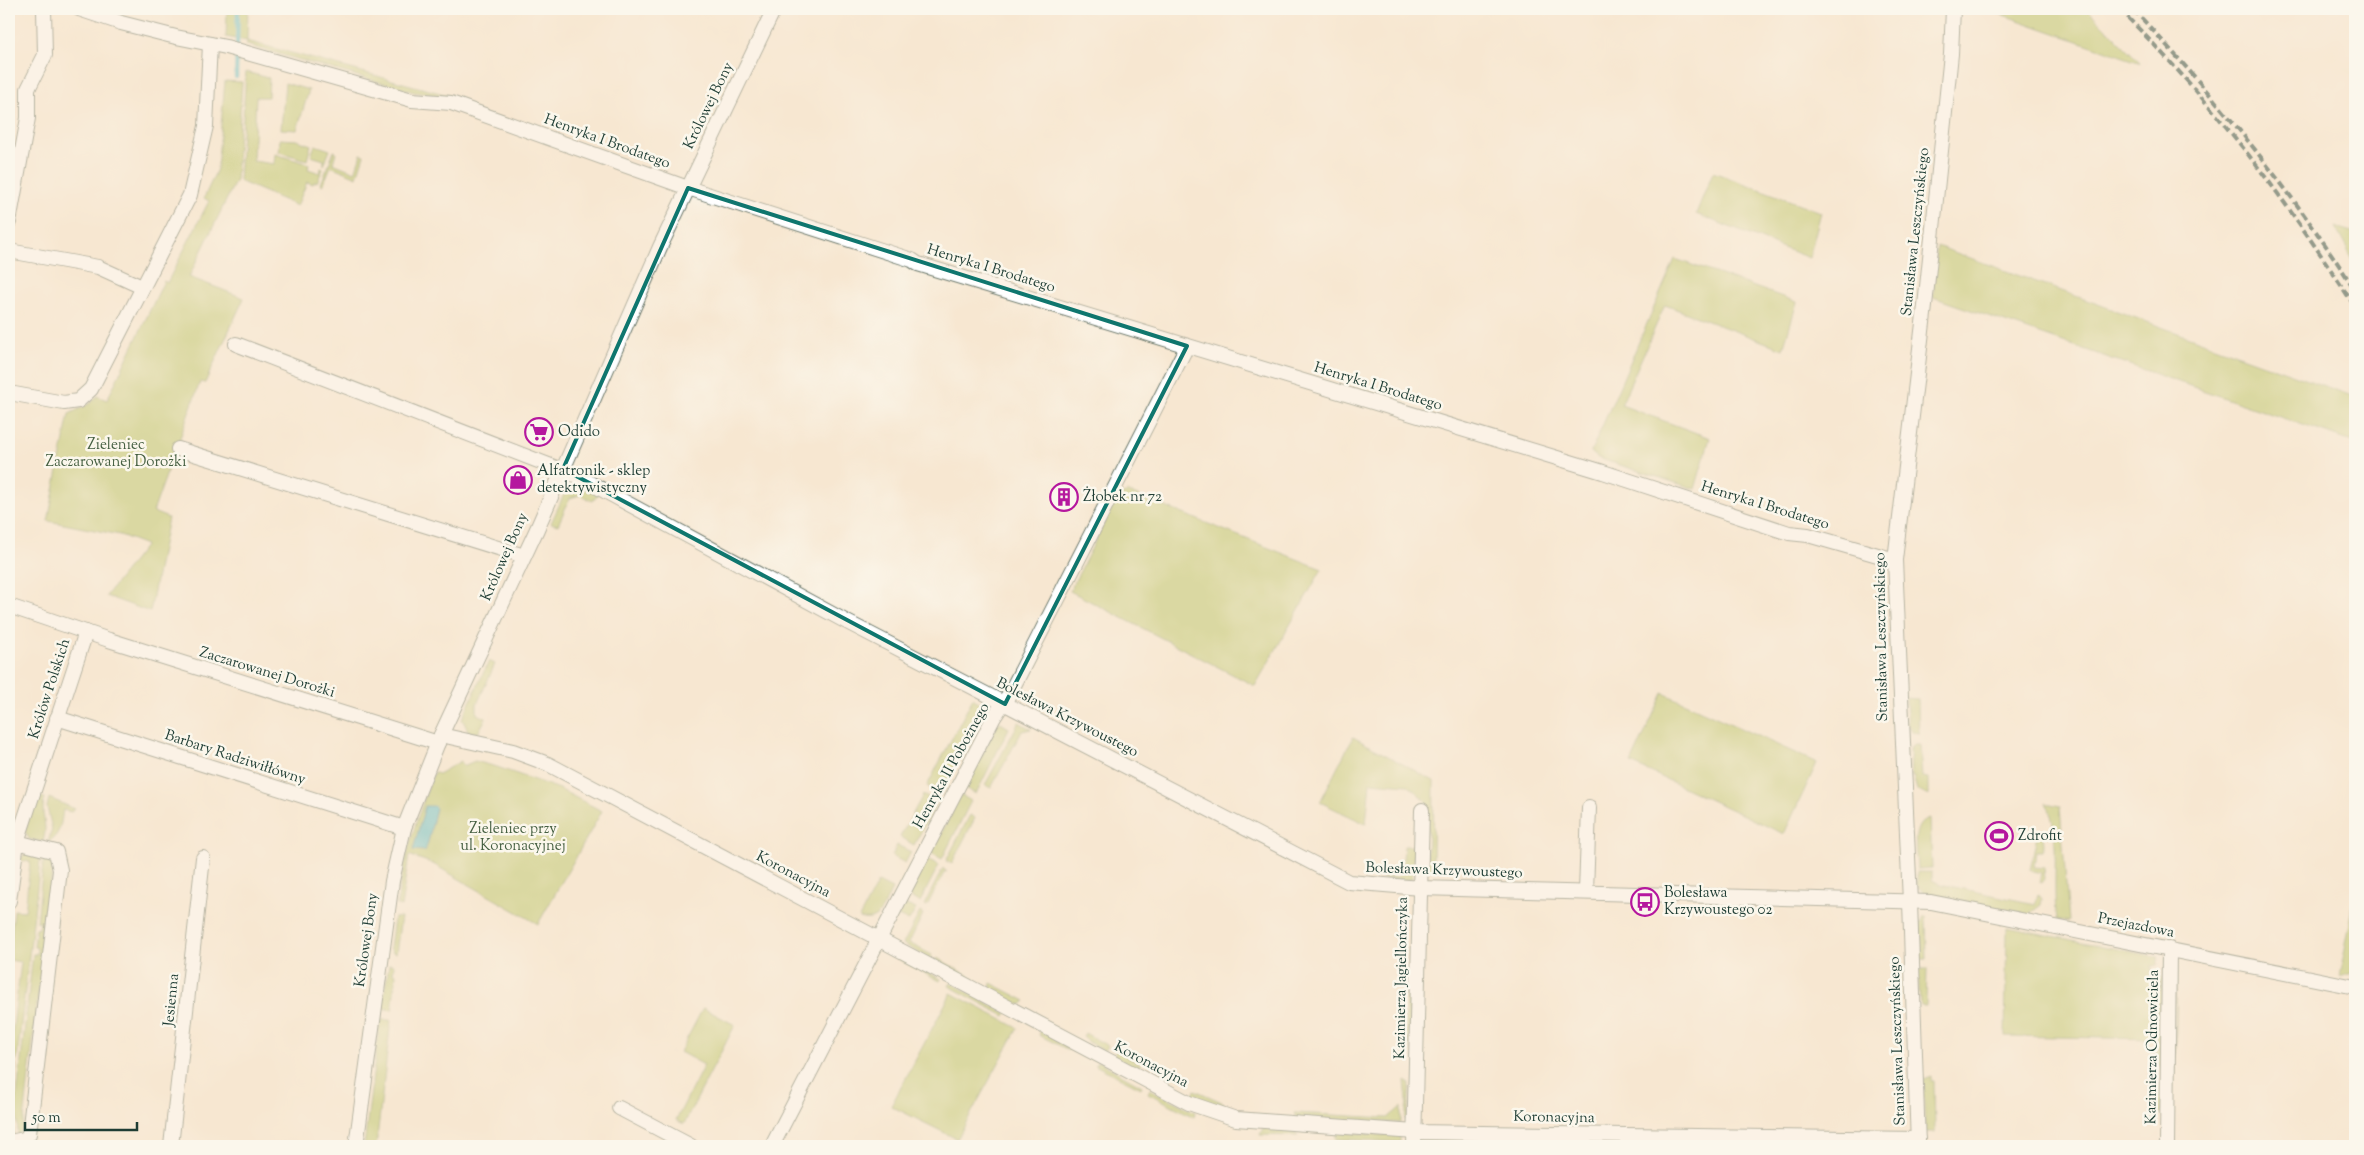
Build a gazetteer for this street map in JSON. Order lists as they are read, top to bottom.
{
  "streets": {
    "street": [
      "Królowej Bony",
      "Henryka I Brodatego",
      "Stanisława Leszczyńskiego",
      "Zaczarowanej Dorożki",
      "Królów Polskich",
      "Bolesława Krzywoustego",
      "Barbary Radziwiłłówny",
      "Henryka II Pobożnego",
      "Koronacyjna",
      "Przejazdowa",
      "Kazimierza Jagiellończyka",
      "Jesienna",
      "Kazimierza Odnowiciela"
    ]
  },
  "crossings": [
    ["Królowej Bony", "Henryka I Brodatego"],
    ["Królowej Bony", "Zaczarowanej Dorożki"],
    ["Królowej Bony", "Bolesława Krzywoustego"],
    ["Królowej Bony", "Barbary Radziwiłłówny"],
    ["Królowej Bony", "Koronacyjna"],
    ["Henryka I Brodatego", "Stanisława Leszczyńskiego"],
    ["Henryka I Brodatego", "Henryka II Pobożnego"],
    ["Stanisława Leszczyńskiego", "Bolesława Krzywoustego"],
    ["Stanisława Leszczyńskiego", "Koronacyjna"],
    ["Stanisława Leszczyńskiego", "Przejazdowa"],
    ["Zaczarowanej Dorożki", "Królów Polskich"],
    ["Zaczarowanej Dorożki", "Koronacyjna"],
    ["Królów Polskich", "Barbary Radziwiłłówny"],
    ["Bolesława Krzywoustego", "Henryka II Pobożnego"],
    ["Bolesława Krzywoustego", "Przejazdowa"],
    ["Bolesława Krzywoustego", "Kazimierza Jagiellończyka"],
    ["Henryka II Pobożnego", "Koronacyjna"],
    ["Koronacyjna", "Kazimierza Jagiellończyka"],
    ["Przejazdowa", "Kazimierza Odnowiciela"]
  ],
  "parks": ["Zieleniec Zaczarowanej Dorożki", "Zieleniec przy ul. Koronacyjnej"],
  "places": {
    "supermarket": ["Odido"],
    "shop": ["Alfatronik - sklep detektywistyczny"],
    "building": ["Żłobek nr 72"],
    "sports": ["Zdrofit"],
    "bus stop": ["Bolesława Krzywoustego 02"]
  },
  "scale_bar": "50 m"
}
